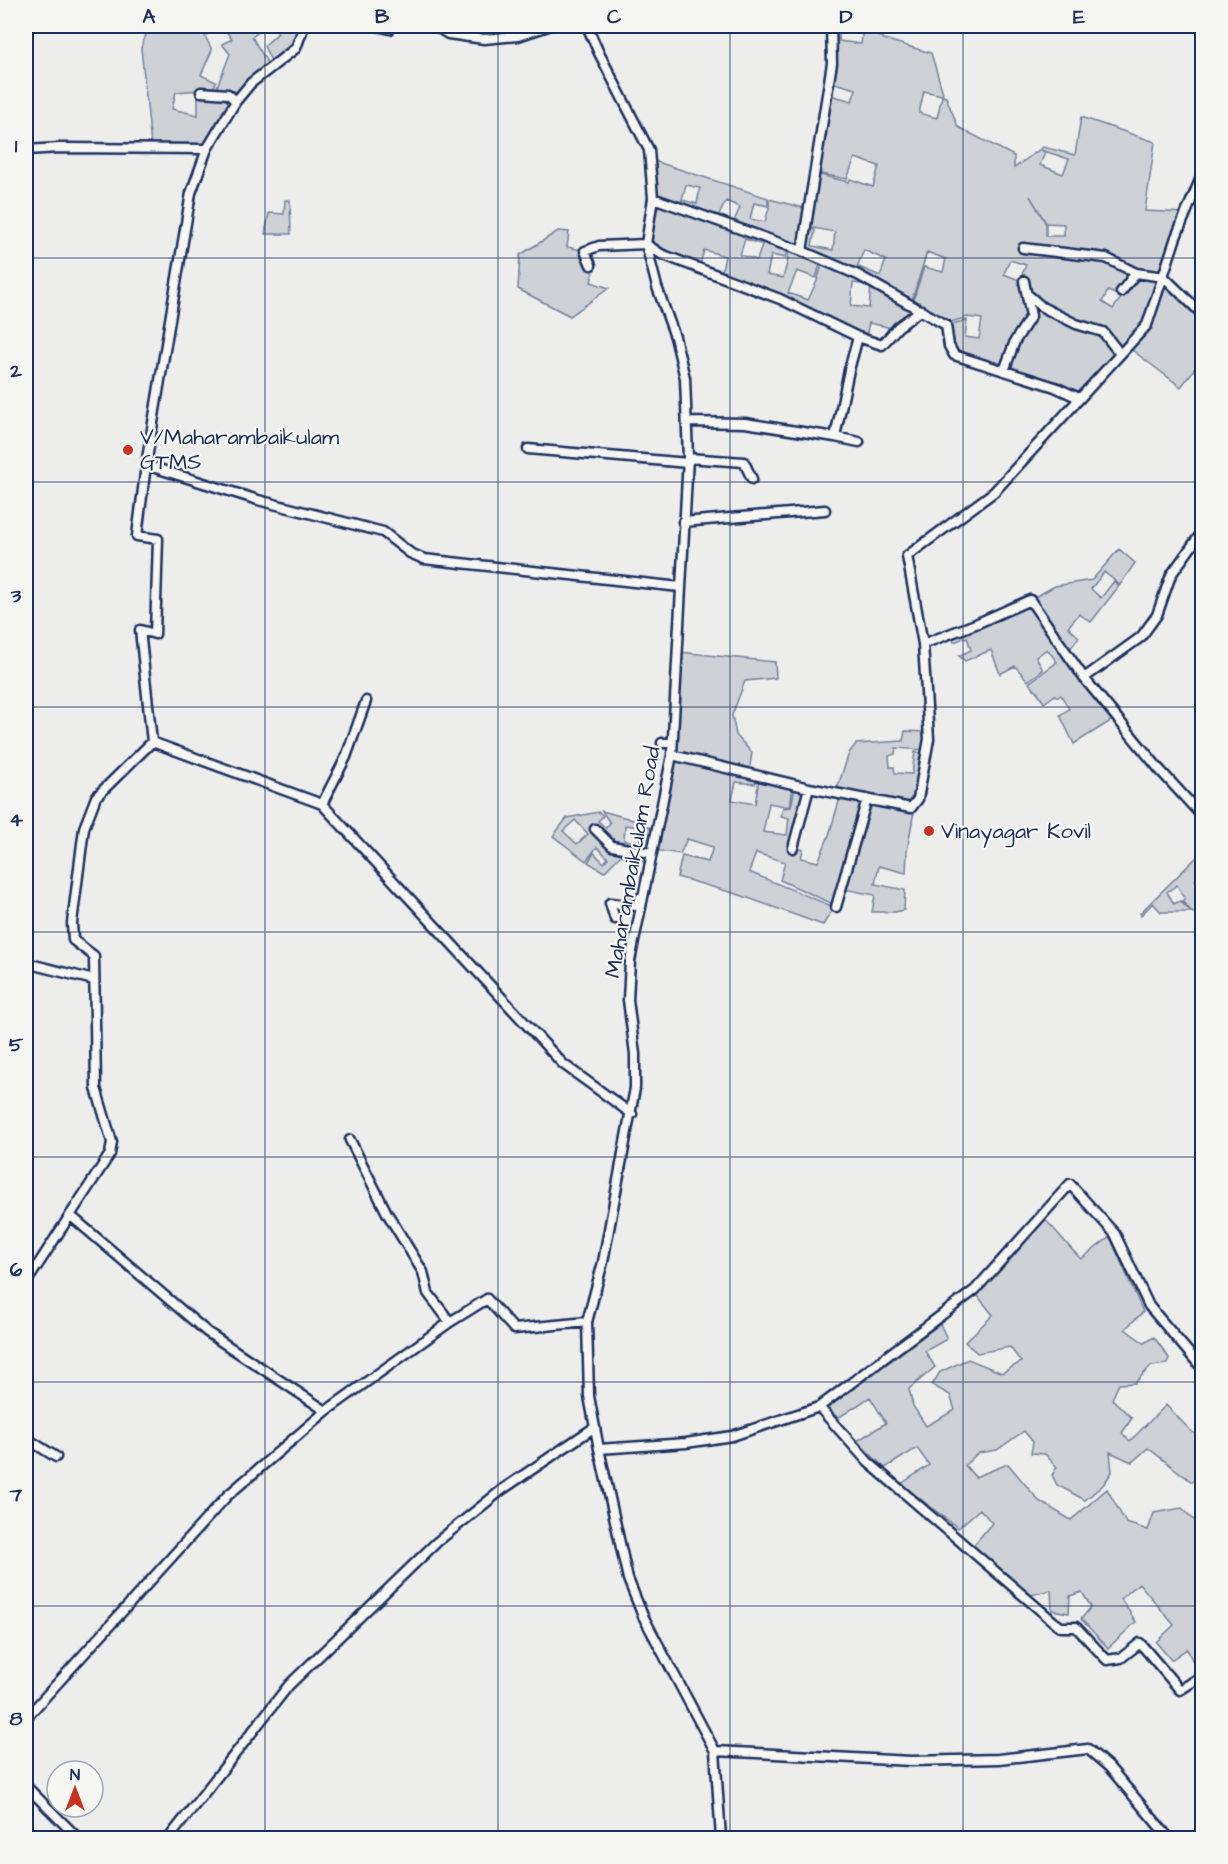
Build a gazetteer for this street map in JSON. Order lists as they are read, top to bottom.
{
  "streets": {
    "street": ["Maharambaikulam Road"]
  },
  "places": ["V/Maharambaikulam GTMS", "Vinayagar Kovil"],
  "north": "top",
  "grid": {
    "columns": [
      "A",
      "B",
      "C",
      "D",
      "E"
    ],
    "rows": [
      "1",
      "2",
      "3",
      "4",
      "5",
      "6",
      "7",
      "8"
    ]
  }
}
